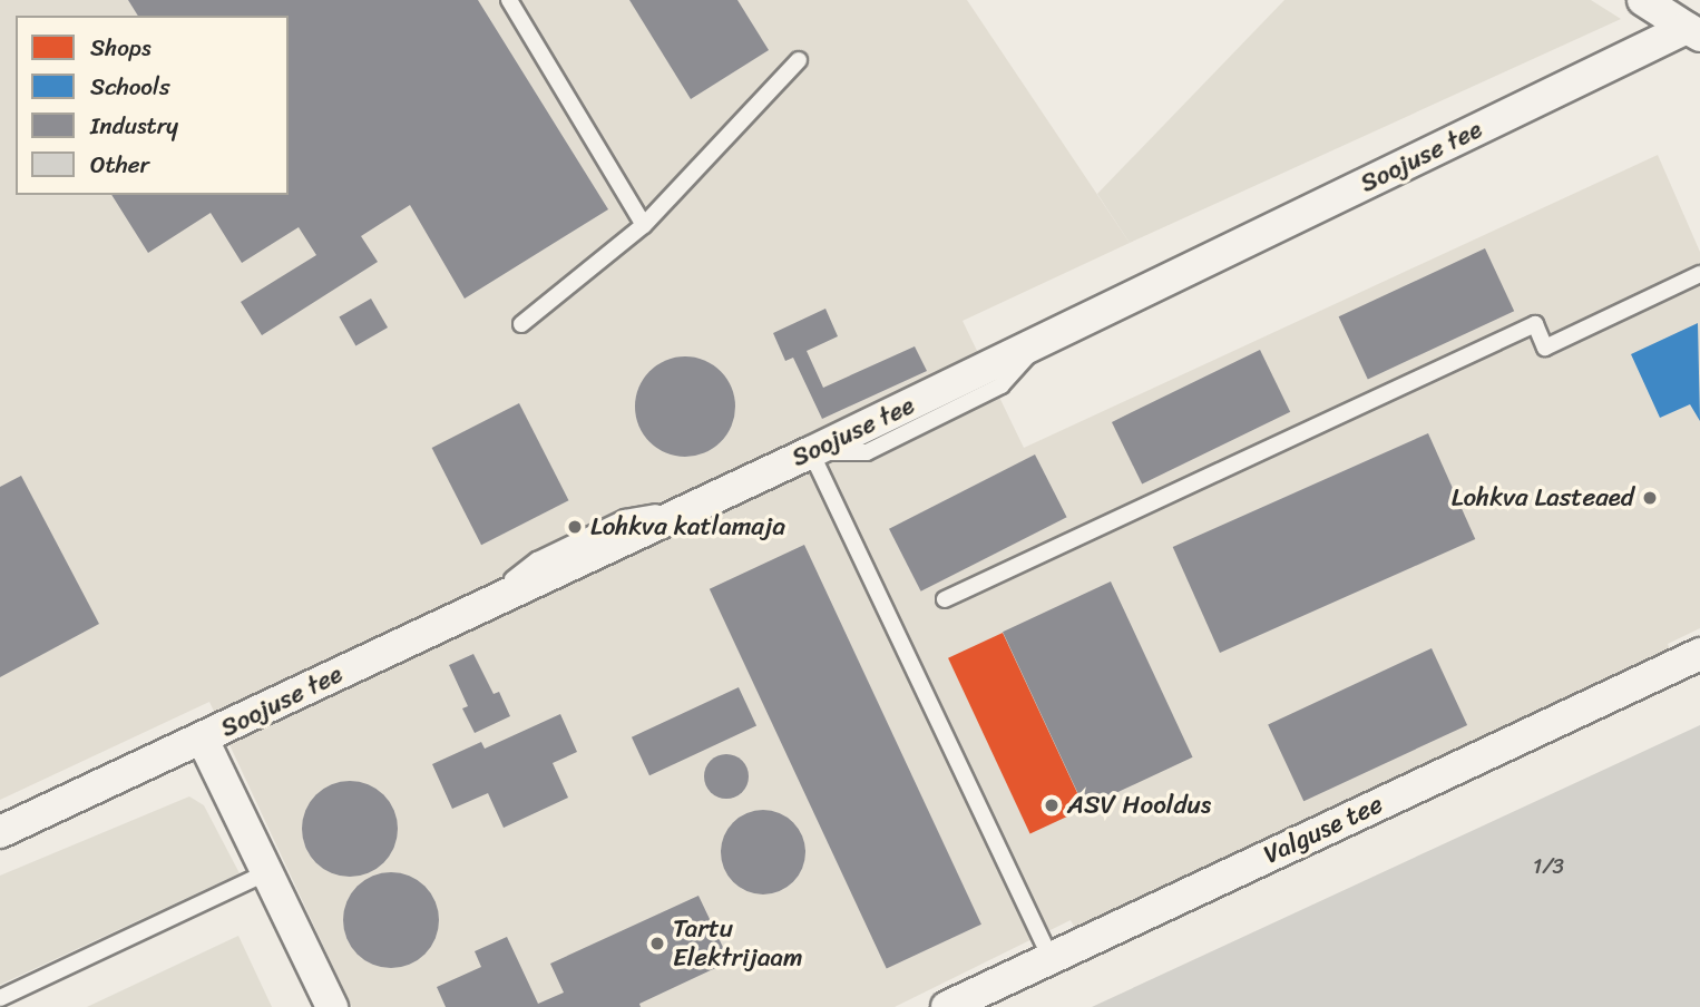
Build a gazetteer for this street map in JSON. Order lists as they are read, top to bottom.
{
  "streets": {
    "street": ["Soojuse tee", "Valguse tee"]
  },
  "places": [
    "Lohkva Lasteaed",
    "Lohkva katlamaja",
    "ASV Hooldus",
    "Tartu Elektrijaam"
  ],
  "house_numbers": ["1/3"],
  "legend": [
    "Shops",
    "Schools",
    "Industry",
    "Other"
  ]
}
